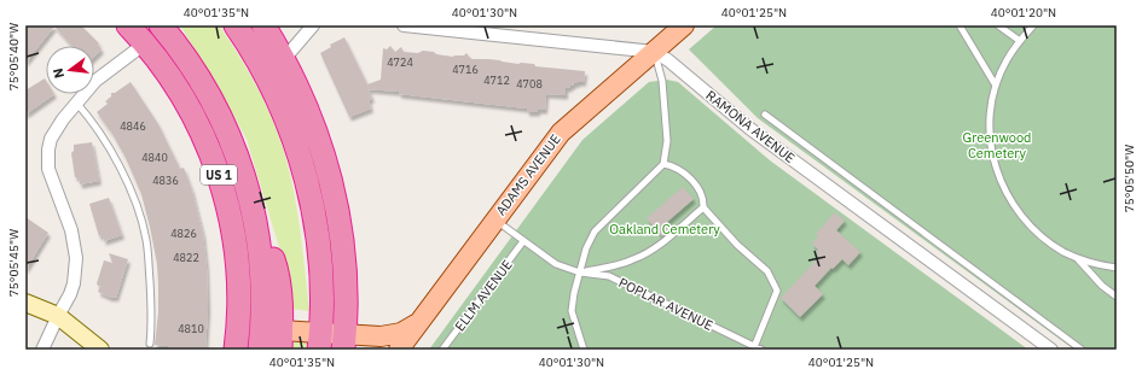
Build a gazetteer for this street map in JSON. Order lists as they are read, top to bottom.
{
  "streets": {
    "highway": ["US 1"],
    "main road": ["ADAMS AVENUE"],
    "street": ["RAMONA AVENUE"],
    "lane": ["ELLM AVENUE", "POPLAR AVENUE"]
  },
  "crossings": [
    ["RAMONA AVENUE", "ADAMS AVENUE"],
    ["ADAMS AVENUE", "POPLAR AVENUE"],
    ["ELLM AVENUE", "POPLAR AVENUE"]
  ],
  "parks": ["Greenwood Cemetery", "Oakland Cemetery"],
  "house_numbers": [
    "4724",
    "4716",
    "4712",
    "4708",
    "4846",
    "4840",
    "4836",
    "4826",
    "4822",
    "4810"
  ],
  "north": "left",
  "coordinates": [
    "40°01'35\"N",
    "40°01'30\"N",
    "40°01'25\"N",
    "40°01'20\"N",
    "75°05'40\"W",
    "75°05'50\"W",
    "75°05'45\"W"
  ]
}
